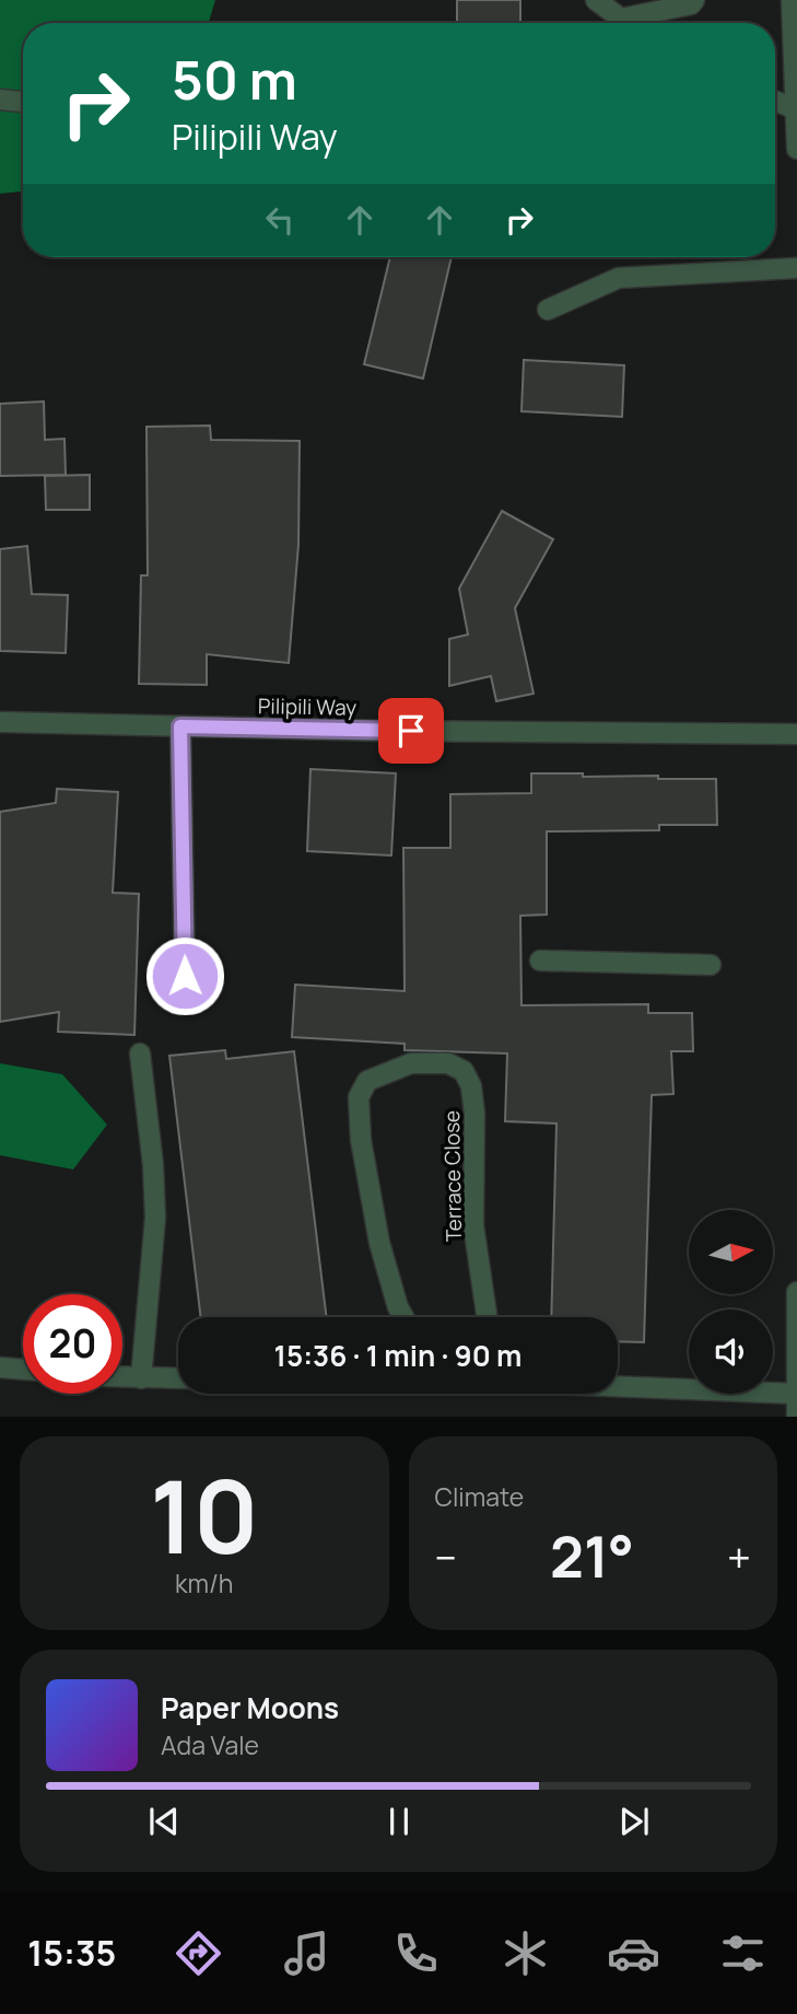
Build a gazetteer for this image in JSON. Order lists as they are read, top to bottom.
{
  "streets": {
    "street": ["Pilipili Way", "Terrace Close"]
  },
  "north": "right",
  "page": {
    "turn": ["50 m", "Pilipili Way"],
    "limit": "20",
    "trip": "15:36 · 1 min · 90 m",
    "tile": [
      ["10", "km/h"],
      "Climate"
    ],
    "heat": ["−", "21°", "+"],
    "song": ["Paper Moons", "Ada Vale"],
    "tabs": "15:35"
  }
}
